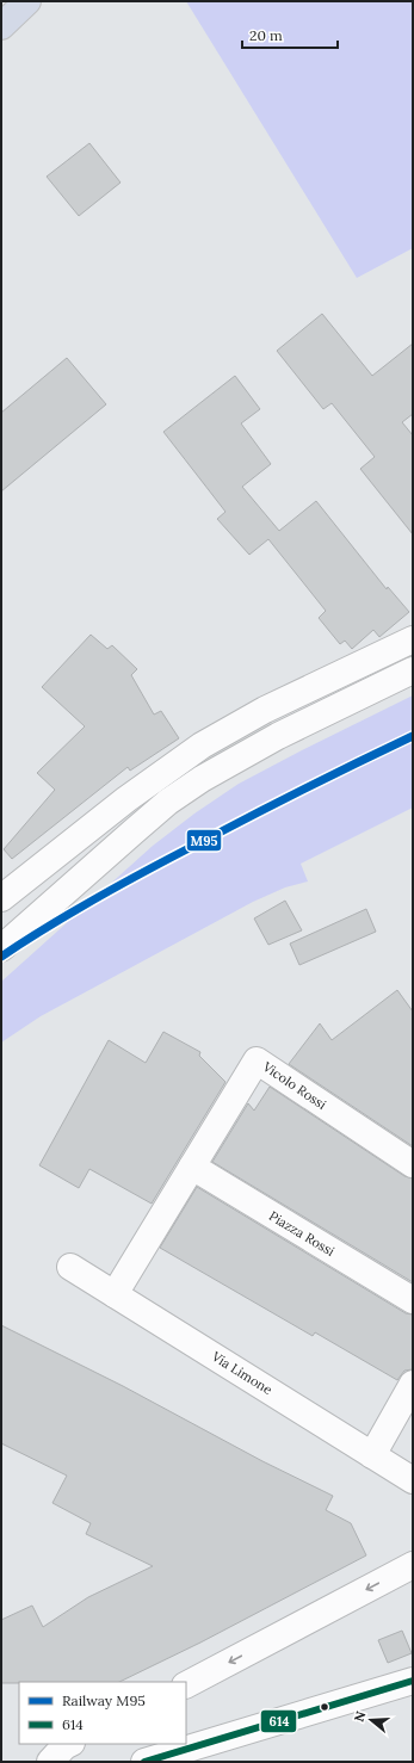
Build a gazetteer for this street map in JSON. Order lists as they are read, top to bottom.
{
  "streets": {
    "street": ["Vicolo Rossi", "Piazza Rossi", "Via Limone"]
  },
  "crossings": [
    ["Vicolo Rossi", "Piazza Rossi"]
  ],
  "lines": ["rail line M95", "transit line 614"],
  "legend": ["Railway M95", "614"],
  "scale_bar": "20 m",
  "north": "left"
}
